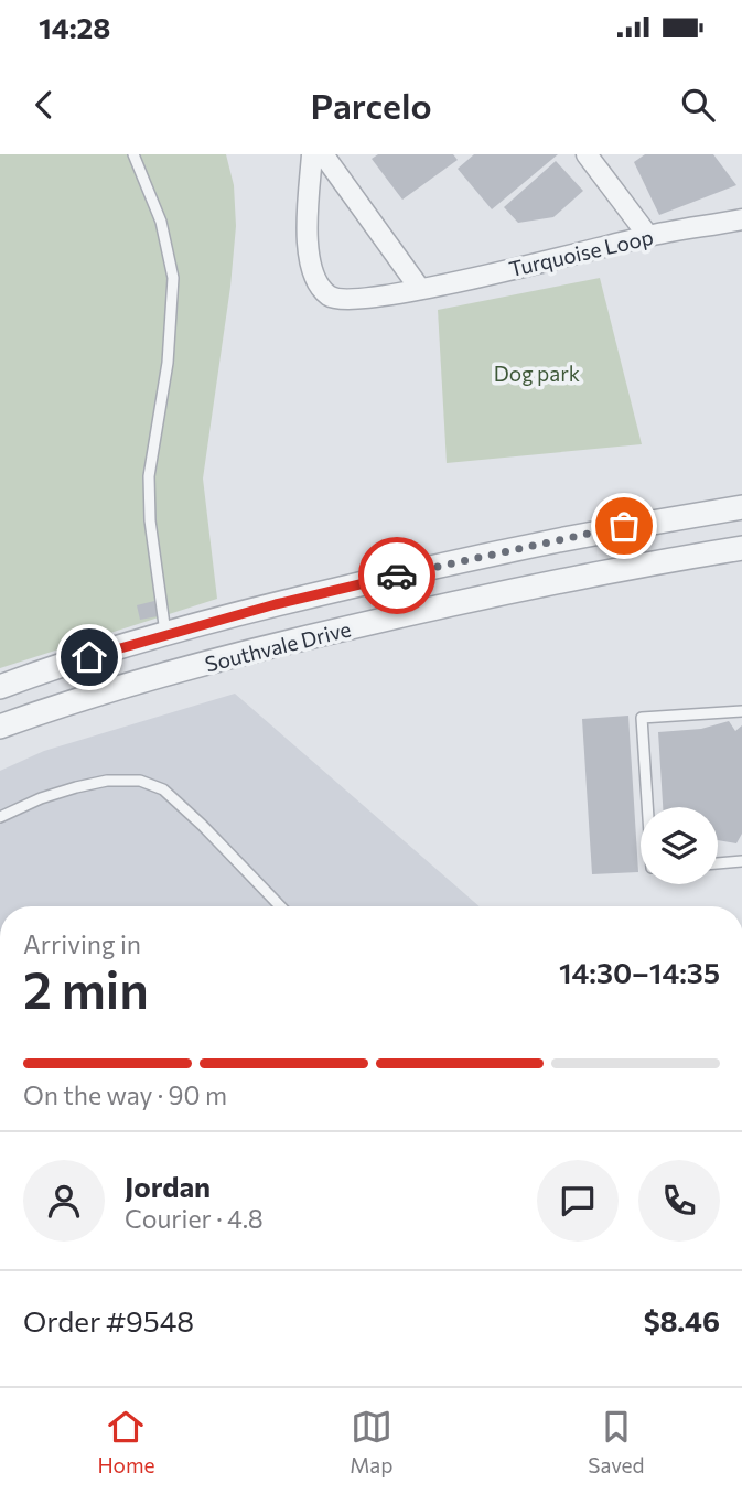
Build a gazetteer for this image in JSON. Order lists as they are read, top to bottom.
{
  "streets": {
    "street": ["Turquoise Loop", "Southvale Drive"]
  },
  "parks": ["Dog park"],
  "page": {
    "status": "14:28",
    "header": "Parcelo",
    "heading": ["2 min", "Arriving in", "14:30–14:35"],
    "panel": [
      "Jordan",
      "Courier · 4.8",
      "Order #9548",
      "$8.46"
    ],
    "bar": "On the way · 90 m",
    "tabs": ["Home", "Map", "Saved"]
  }
}
